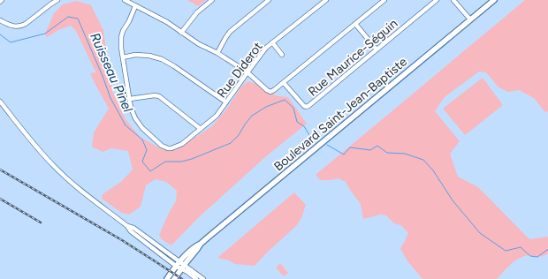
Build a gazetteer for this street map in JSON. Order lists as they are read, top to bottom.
{
  "streets": {
    "main road": ["Boulevard Saint-Jean-Baptiste"],
    "street": ["Rue Maurice-Séguin", "Rue Diderot"]
  },
  "water": ["Ruisseau Pinel"]
}
